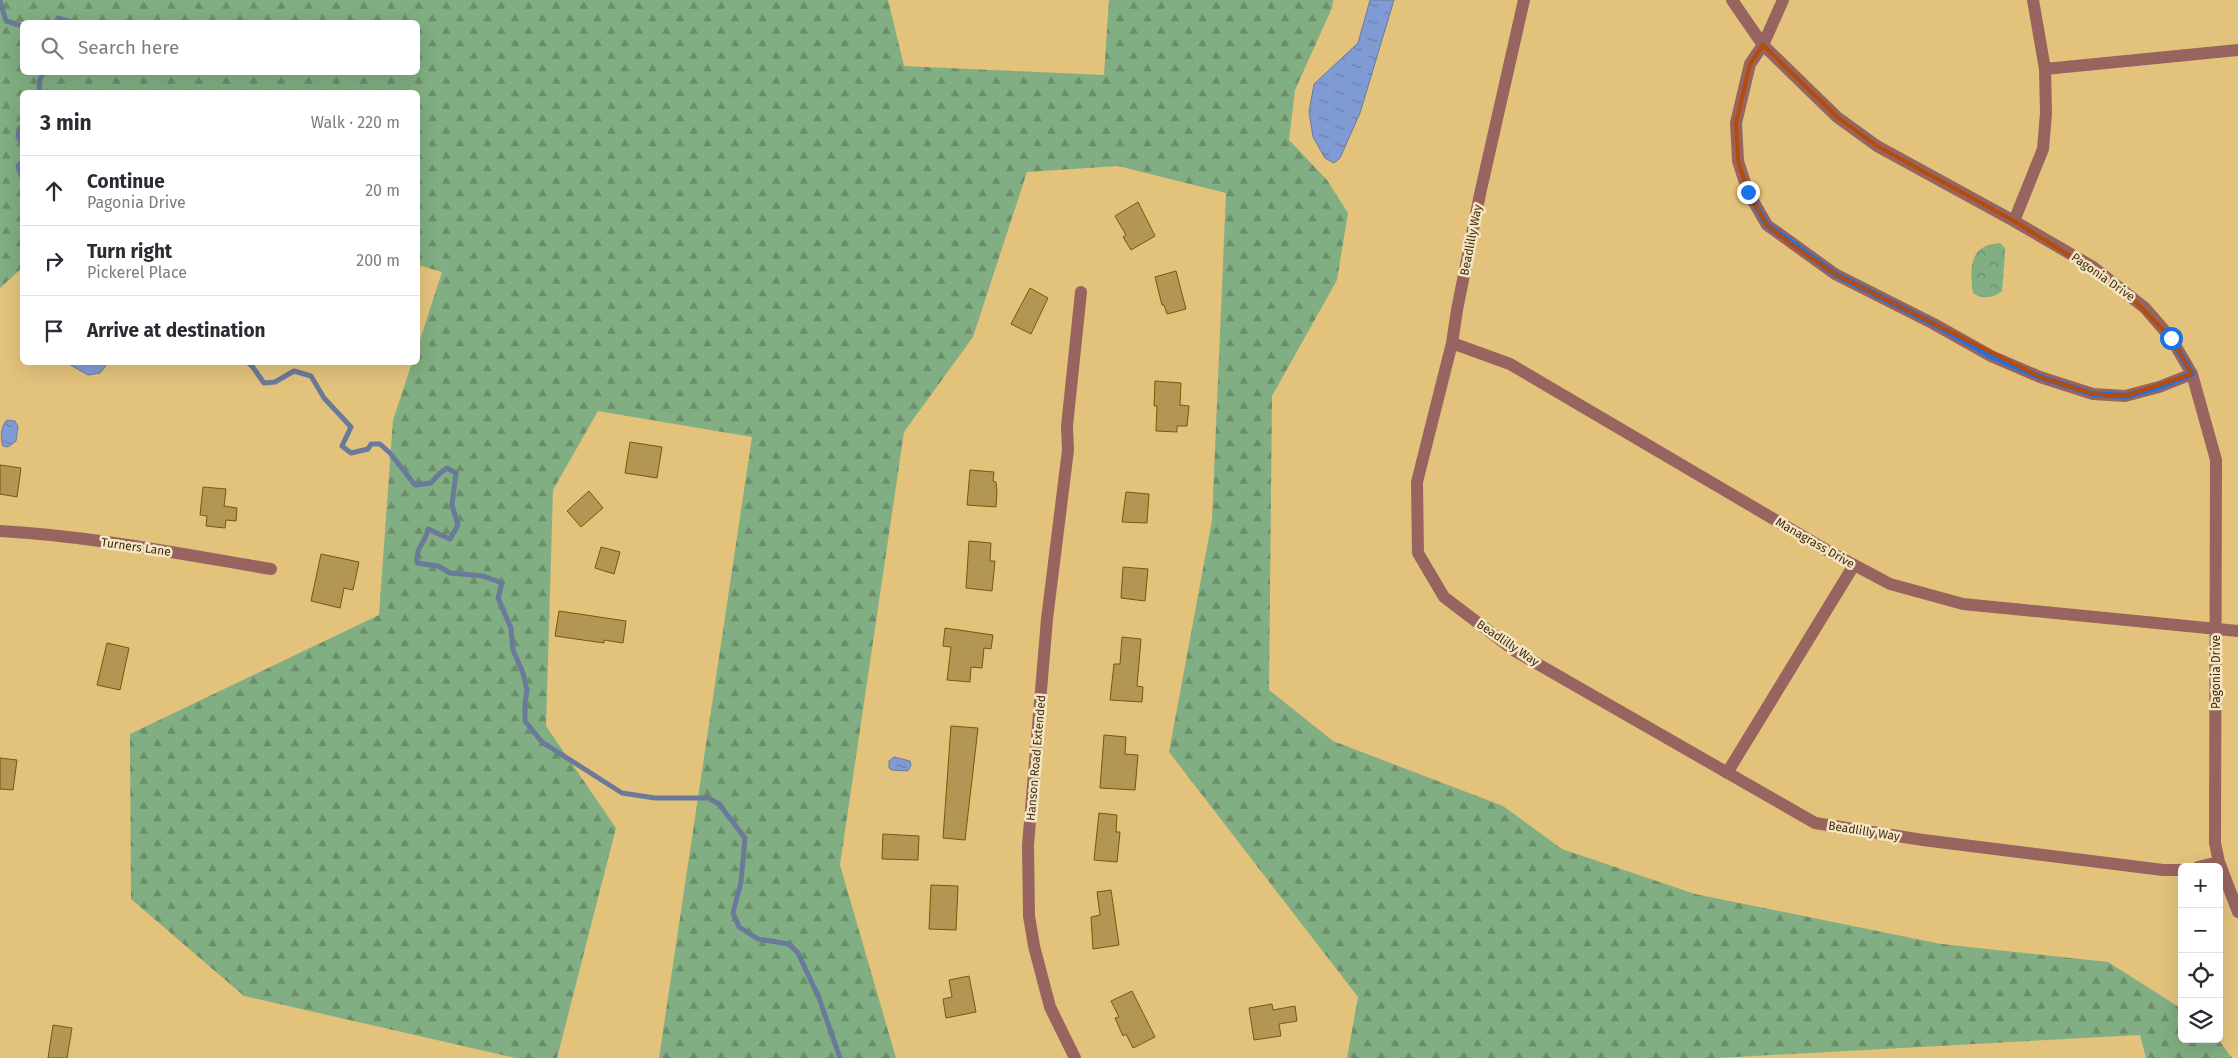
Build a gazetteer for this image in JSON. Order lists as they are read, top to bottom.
{
  "streets": {
    "street": [
      "Beadlilly Way",
      "Pagonia Drive",
      "Managrass Drive",
      "Turners Lane",
      "Hanson Road Extended"
    ]
  },
  "crossings": [
    ["Beadlilly Way", "Managrass Drive"],
    ["Pagonia Drive", "Managrass Drive"]
  ],
  "page": {
    "search": "Search here",
    "heading": ["3 min", "Walk · 220 m"],
    "list": [
      ["Continue", "Pagonia Drive", "20 m"],
      ["Turn right", "Pickerel Place", "200 m"],
      "Arrive at destination"
    ],
    "map_buttons": ["+", "−"]
  }
}
